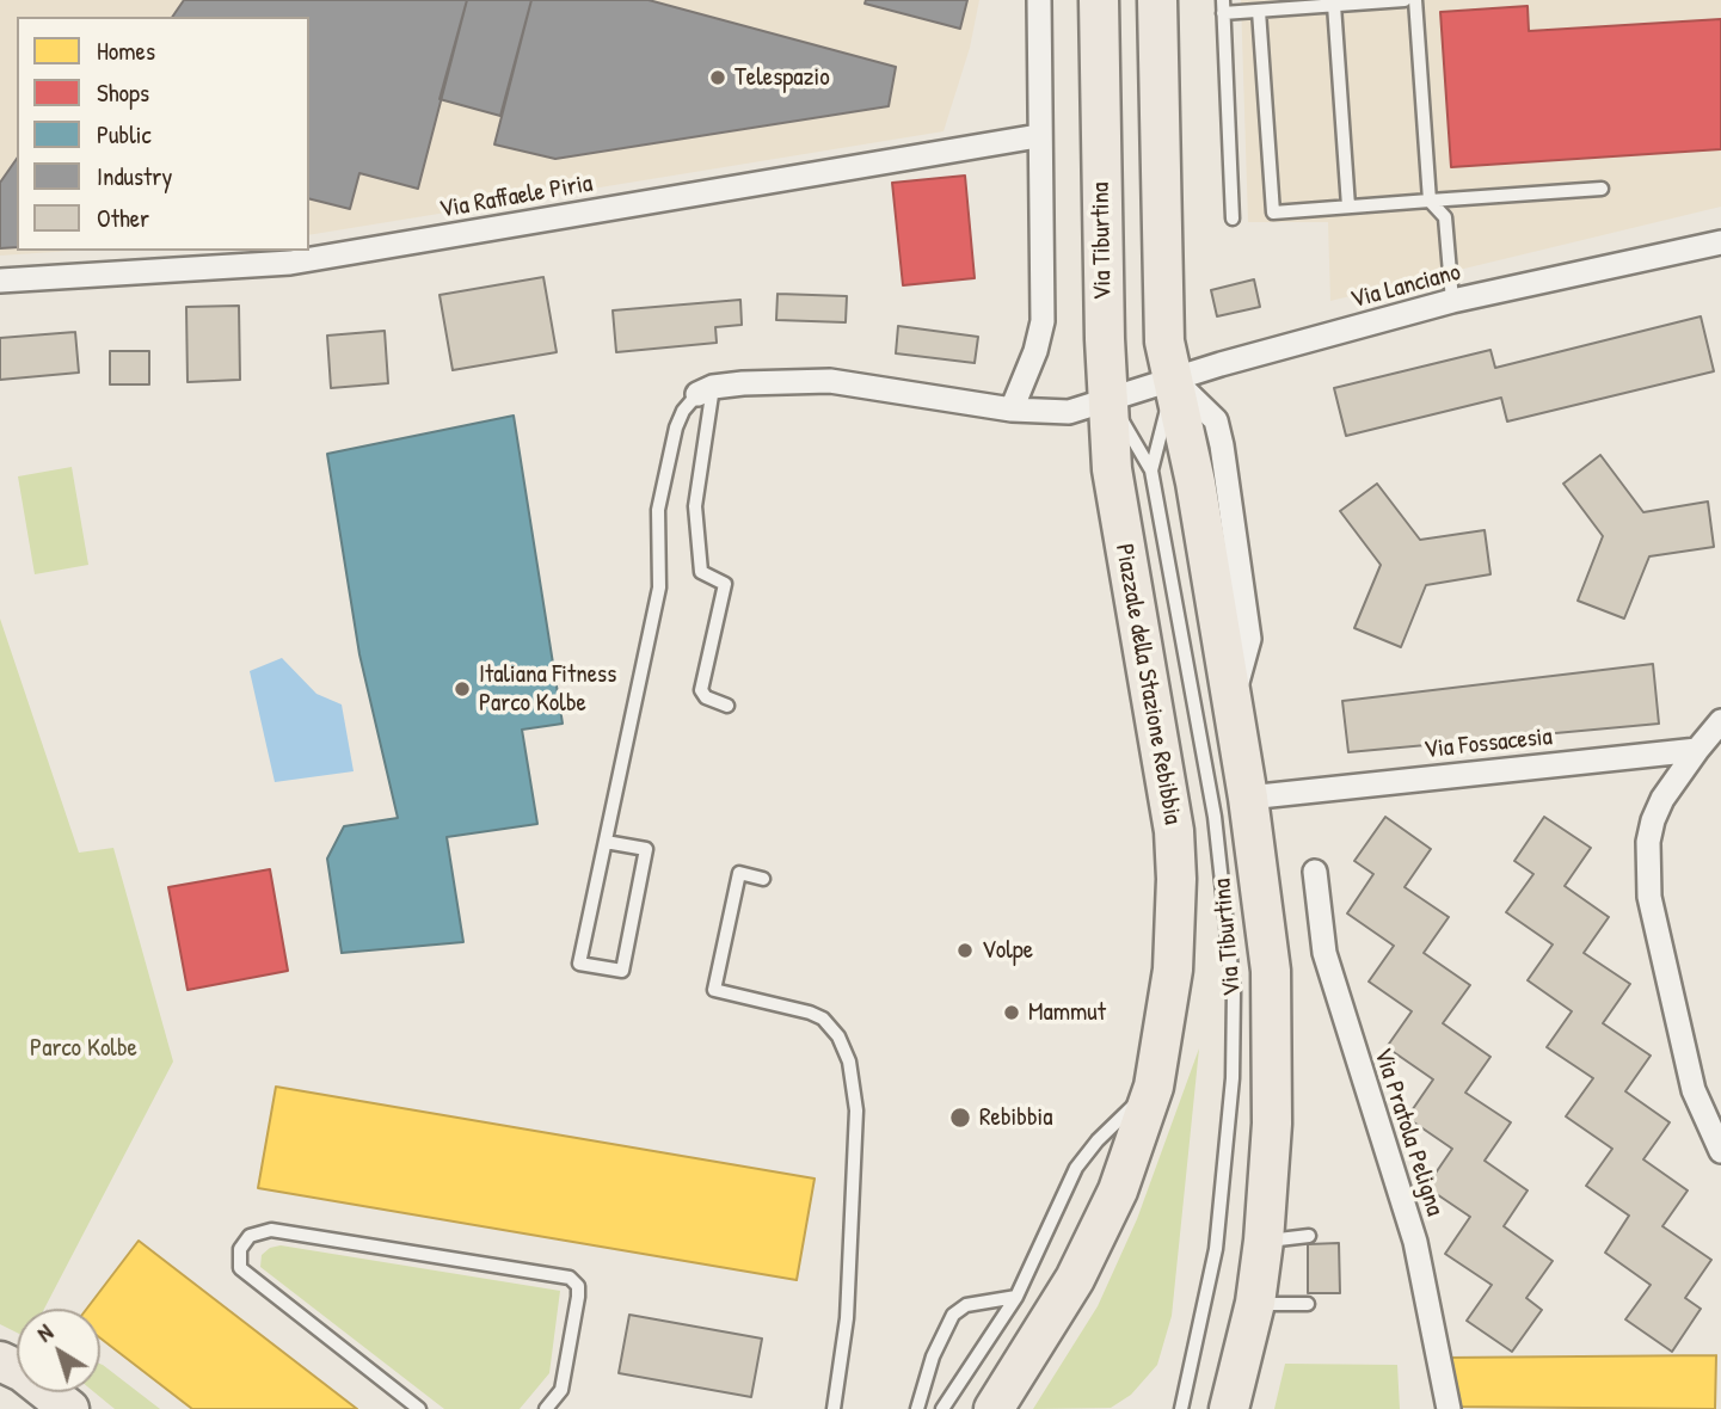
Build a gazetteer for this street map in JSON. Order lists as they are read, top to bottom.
{
  "streets": {
    "main road": ["Via Tiburtina", "Piazzale della Stazione Rebibbia"],
    "street": [
      "Via Raffaele Piria",
      "Via Lanciano",
      "Via Fossacesia",
      "Via Pratola Peligna"
    ]
  },
  "crossings": [
    ["Via Tiburtina", "Via Lanciano"],
    ["Via Tiburtina", "Piazzale della Stazione Rebibbia"],
    ["Via Tiburtina", "Via Fossacesia"],
    ["Via Lanciano", "Piazzale della Stazione Rebibbia"]
  ],
  "parks": ["Parco Kolbe"],
  "places": [
    "Telespazio",
    "Italiana Fitness Parco Kolbe",
    "Volpe",
    "Mammut",
    "Rebibbia"
  ],
  "legend": [
    "Homes",
    "Shops",
    "Public",
    "Industry",
    "Other"
  ],
  "north": "top left"
}
